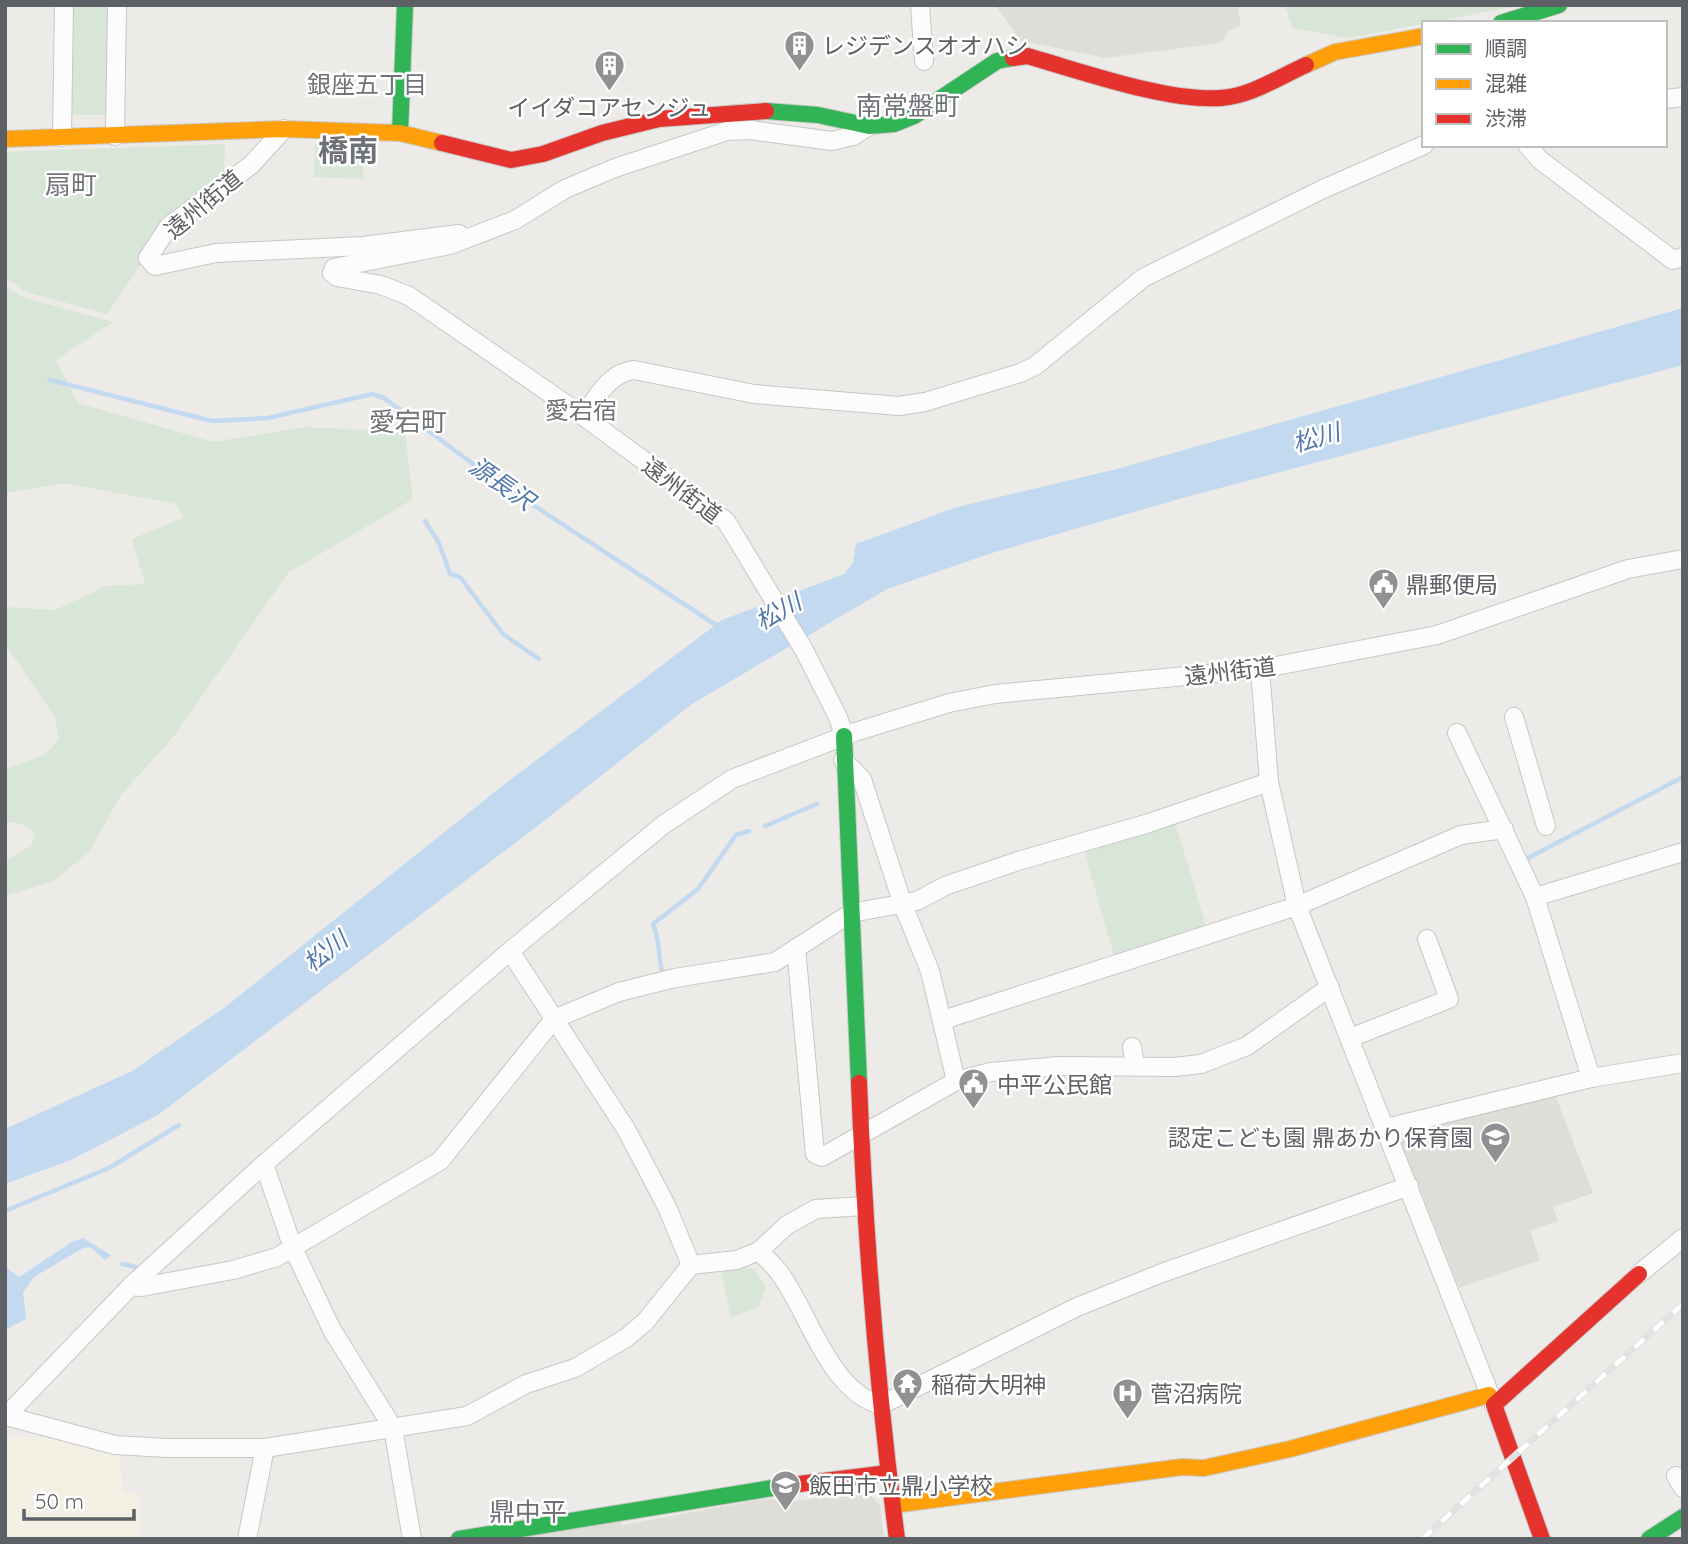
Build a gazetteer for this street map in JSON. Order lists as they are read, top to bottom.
{
  "streets": {
    "street": ["遠州街道"]
  },
  "districts": [
    "銀座五丁目",
    "南常盤町",
    "橋南",
    "扇町",
    "愛宕宿",
    "愛宕町",
    "鼎中平"
  ],
  "water": ["松川", "源長沢"],
  "places": {
    "building": ["レジデンスオオハシ", "イイダコアセンジュ"],
    "public building": ["鼎郵便局", "中平公民館"],
    "school or university": ["認定こども園 鼎あかり保育園", "飯田市立鼎小学校"],
    "temple": ["稲荷大明神"],
    "hospital": ["菅沼病院"]
  },
  "legend": ["順調", "混雑", "渋滞"],
  "scale_bar": "50 m"
}
